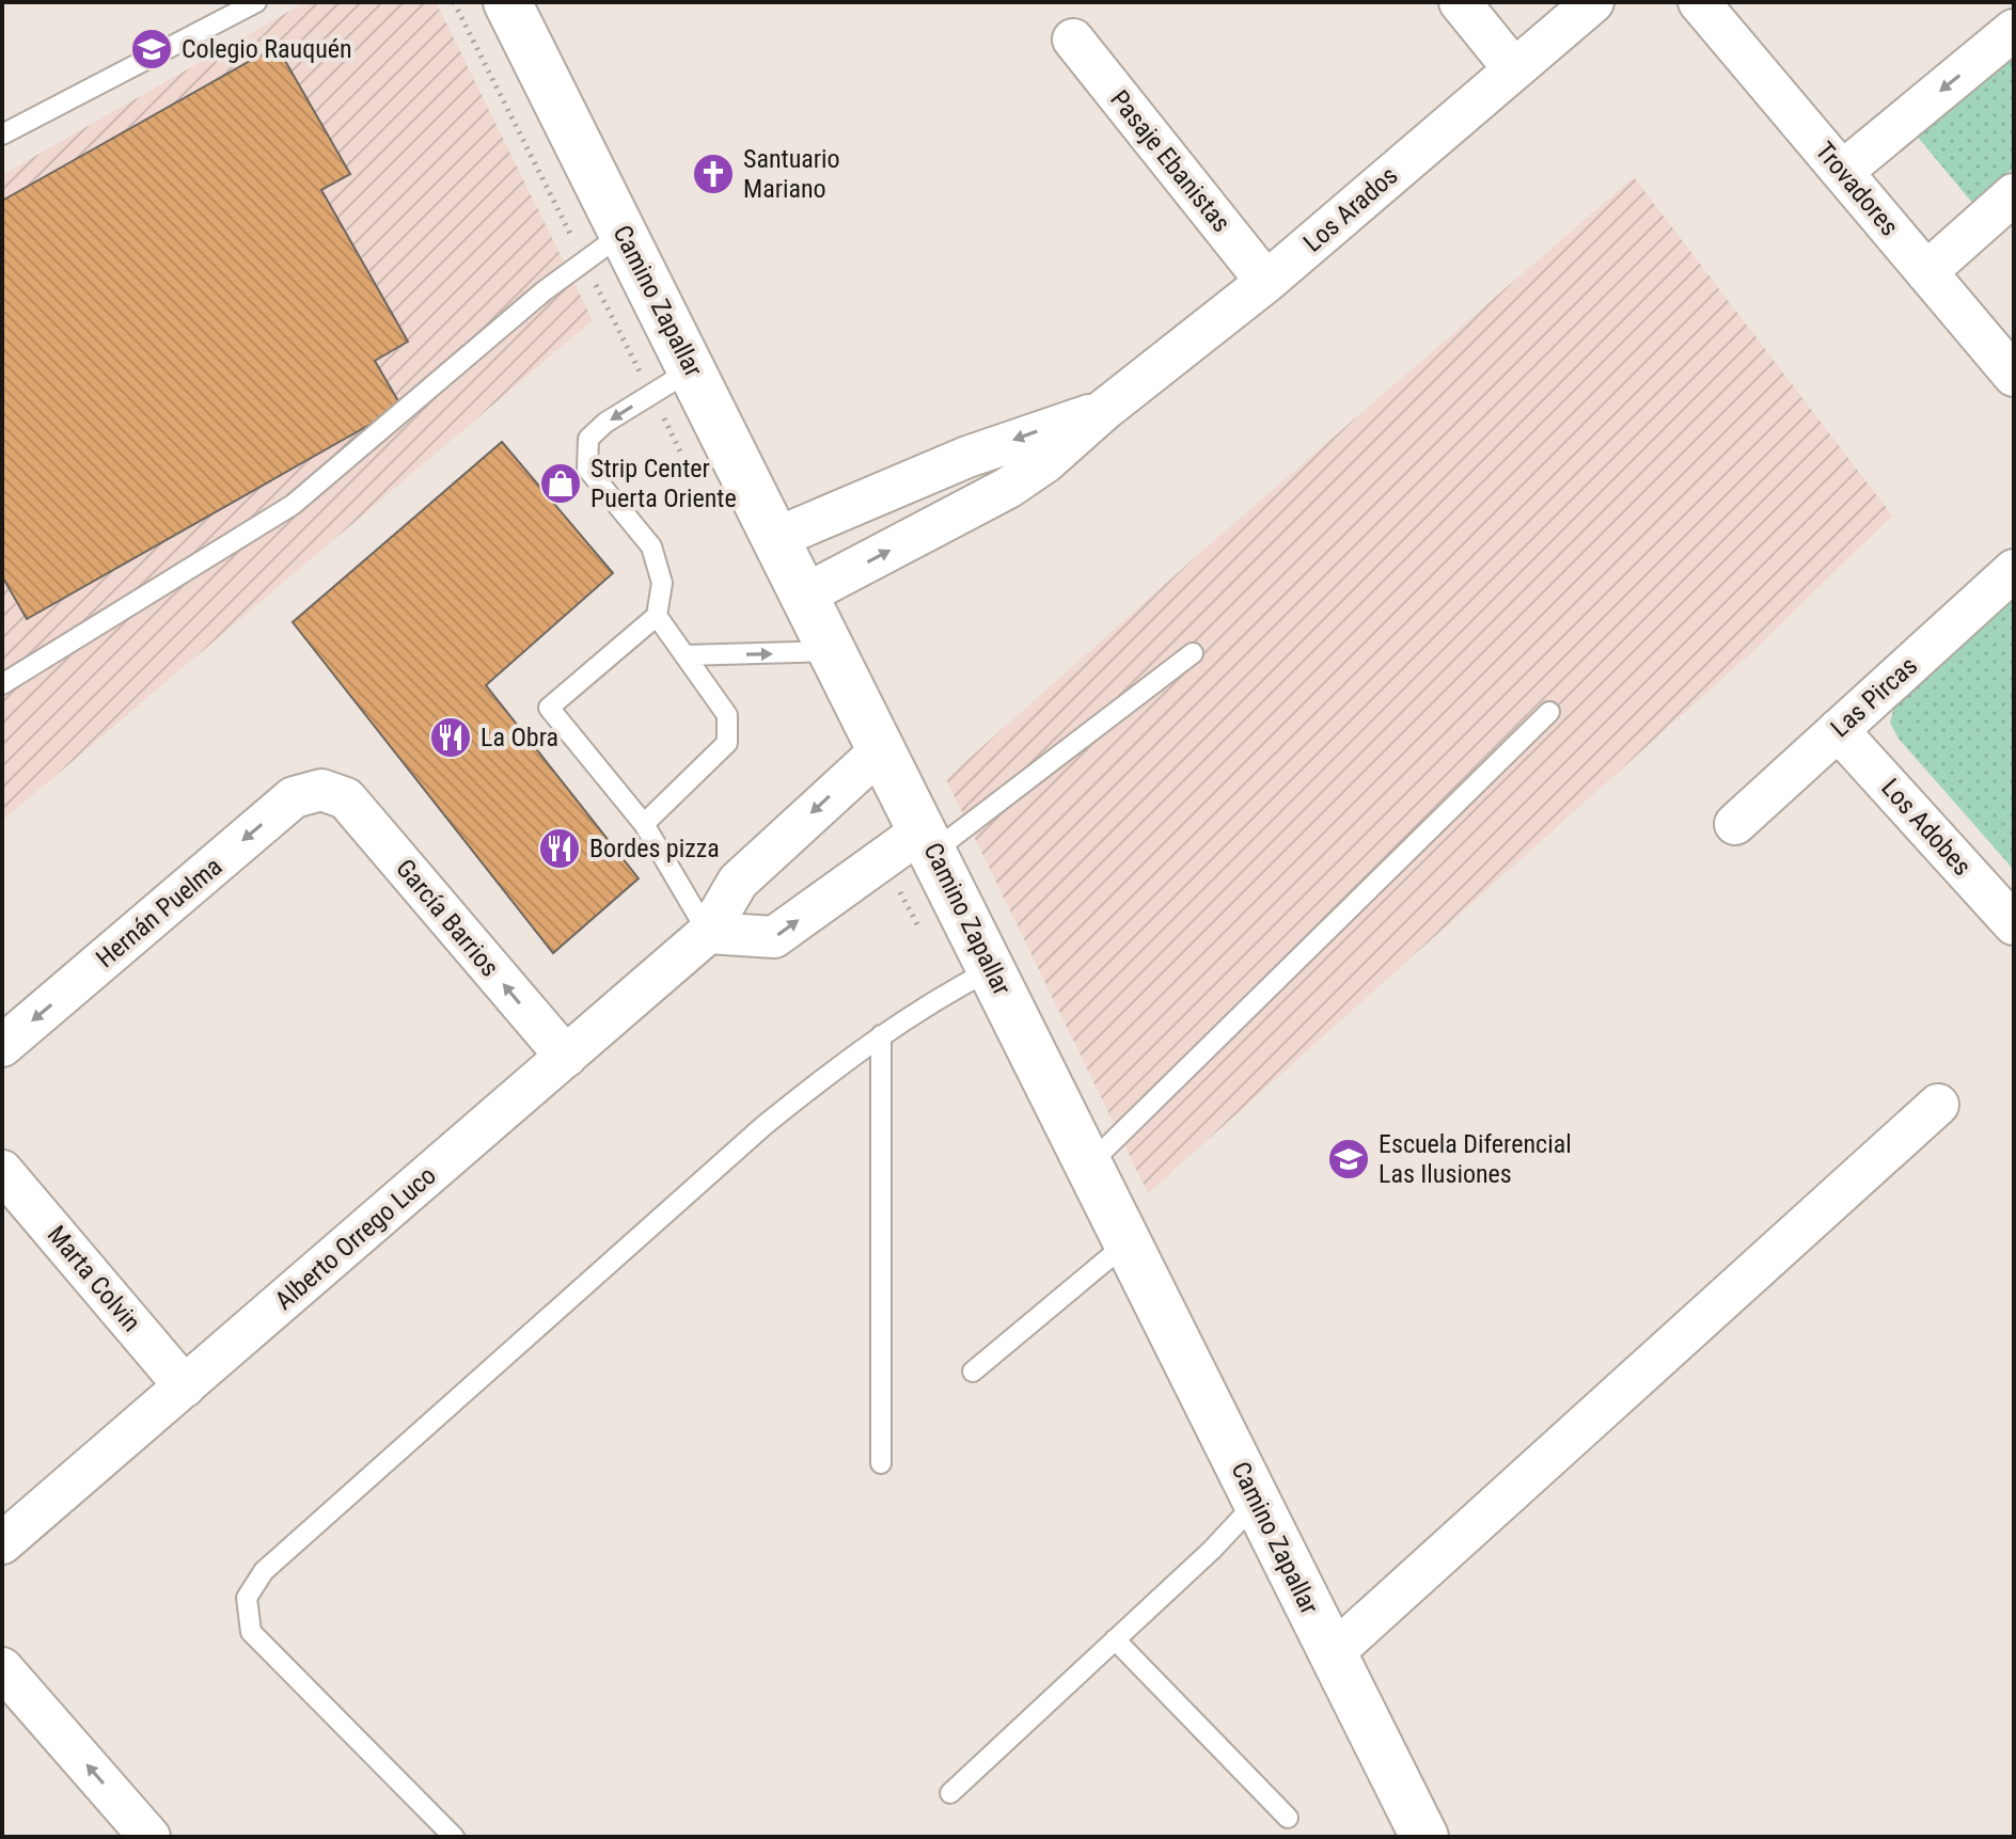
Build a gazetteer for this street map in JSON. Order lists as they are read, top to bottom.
{
  "streets": {
    "street": [
      "Pasaje Ebanistas",
      "Trovadores",
      "Los Arados",
      "Camino Zapallar",
      "Las Pircas",
      "Los Adobes",
      "Hernán Puelma",
      "García Barrios",
      "Alberto Orrego Luco",
      "Marta Colvin"
    ]
  },
  "crossings": [
    ["Pasaje Ebanistas", "Los Arados"],
    ["Los Arados", "Camino Zapallar"],
    ["Camino Zapallar", "Alberto Orrego Luco"],
    ["Las Pircas", "Los Adobes"],
    ["Hernán Puelma", "García Barrios"],
    ["García Barrios", "Alberto Orrego Luco"],
    ["Alberto Orrego Luco", "Marta Colvin"]
  ],
  "one_way": ["Hernán Puelma", "García Barrios"],
  "places": {
    "school or university": ["Colegio Rauquén", "Escuela Diferencial Las Ilusiones"],
    "church": ["Santuario Mariano"],
    "shop": ["Strip Center Puerta Oriente"],
    "restaurant": ["La Obra", "Bordes pizza"]
  }
}
